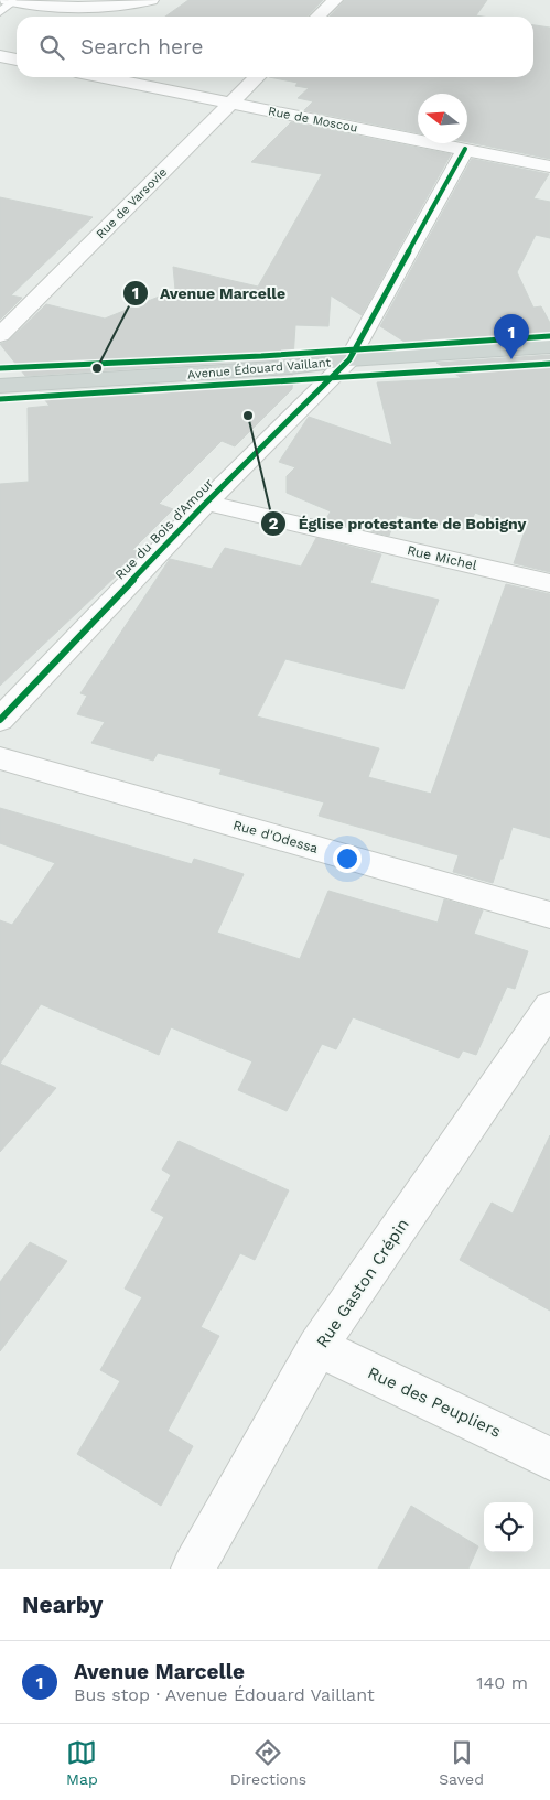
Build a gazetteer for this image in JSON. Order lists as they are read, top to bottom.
{
  "streets": {
    "main road": ["Avenue Édouard Vaillant"],
    "street": [
      "Rue de Moscou",
      "Rue de Varsovie",
      "Rue du Bois d'Amour",
      "Rue Michel",
      "Rue d'Odessa",
      "Rue Gaston Crépin",
      "Rue des Peupliers"
    ]
  },
  "crossings": [
    ["Rue de Moscou", "Rue de Varsovie"],
    ["Rue de Moscou", "Rue du Bois d'Amour"],
    ["Avenue Édouard Vaillant", "Rue du Bois d'Amour"],
    ["Rue du Bois d'Amour", "Rue Michel"],
    ["Rue Gaston Crépin", "Rue des Peupliers"]
  ],
  "places": ["Avenue Marcelle", "Église protestante de Bobigny"],
  "north": "left",
  "page": {
    "search": "Search here",
    "pins": "1",
    "heading": "Nearby",
    "list": [
      {
        "mark": "1",
        "name": "Avenue Marcelle",
        "note": "Bus stop · Avenue Édouard Vaillant",
        "value": "140 m"
      }
    ],
    "nav": ["Map", "Directions", "Saved"]
  }
}
